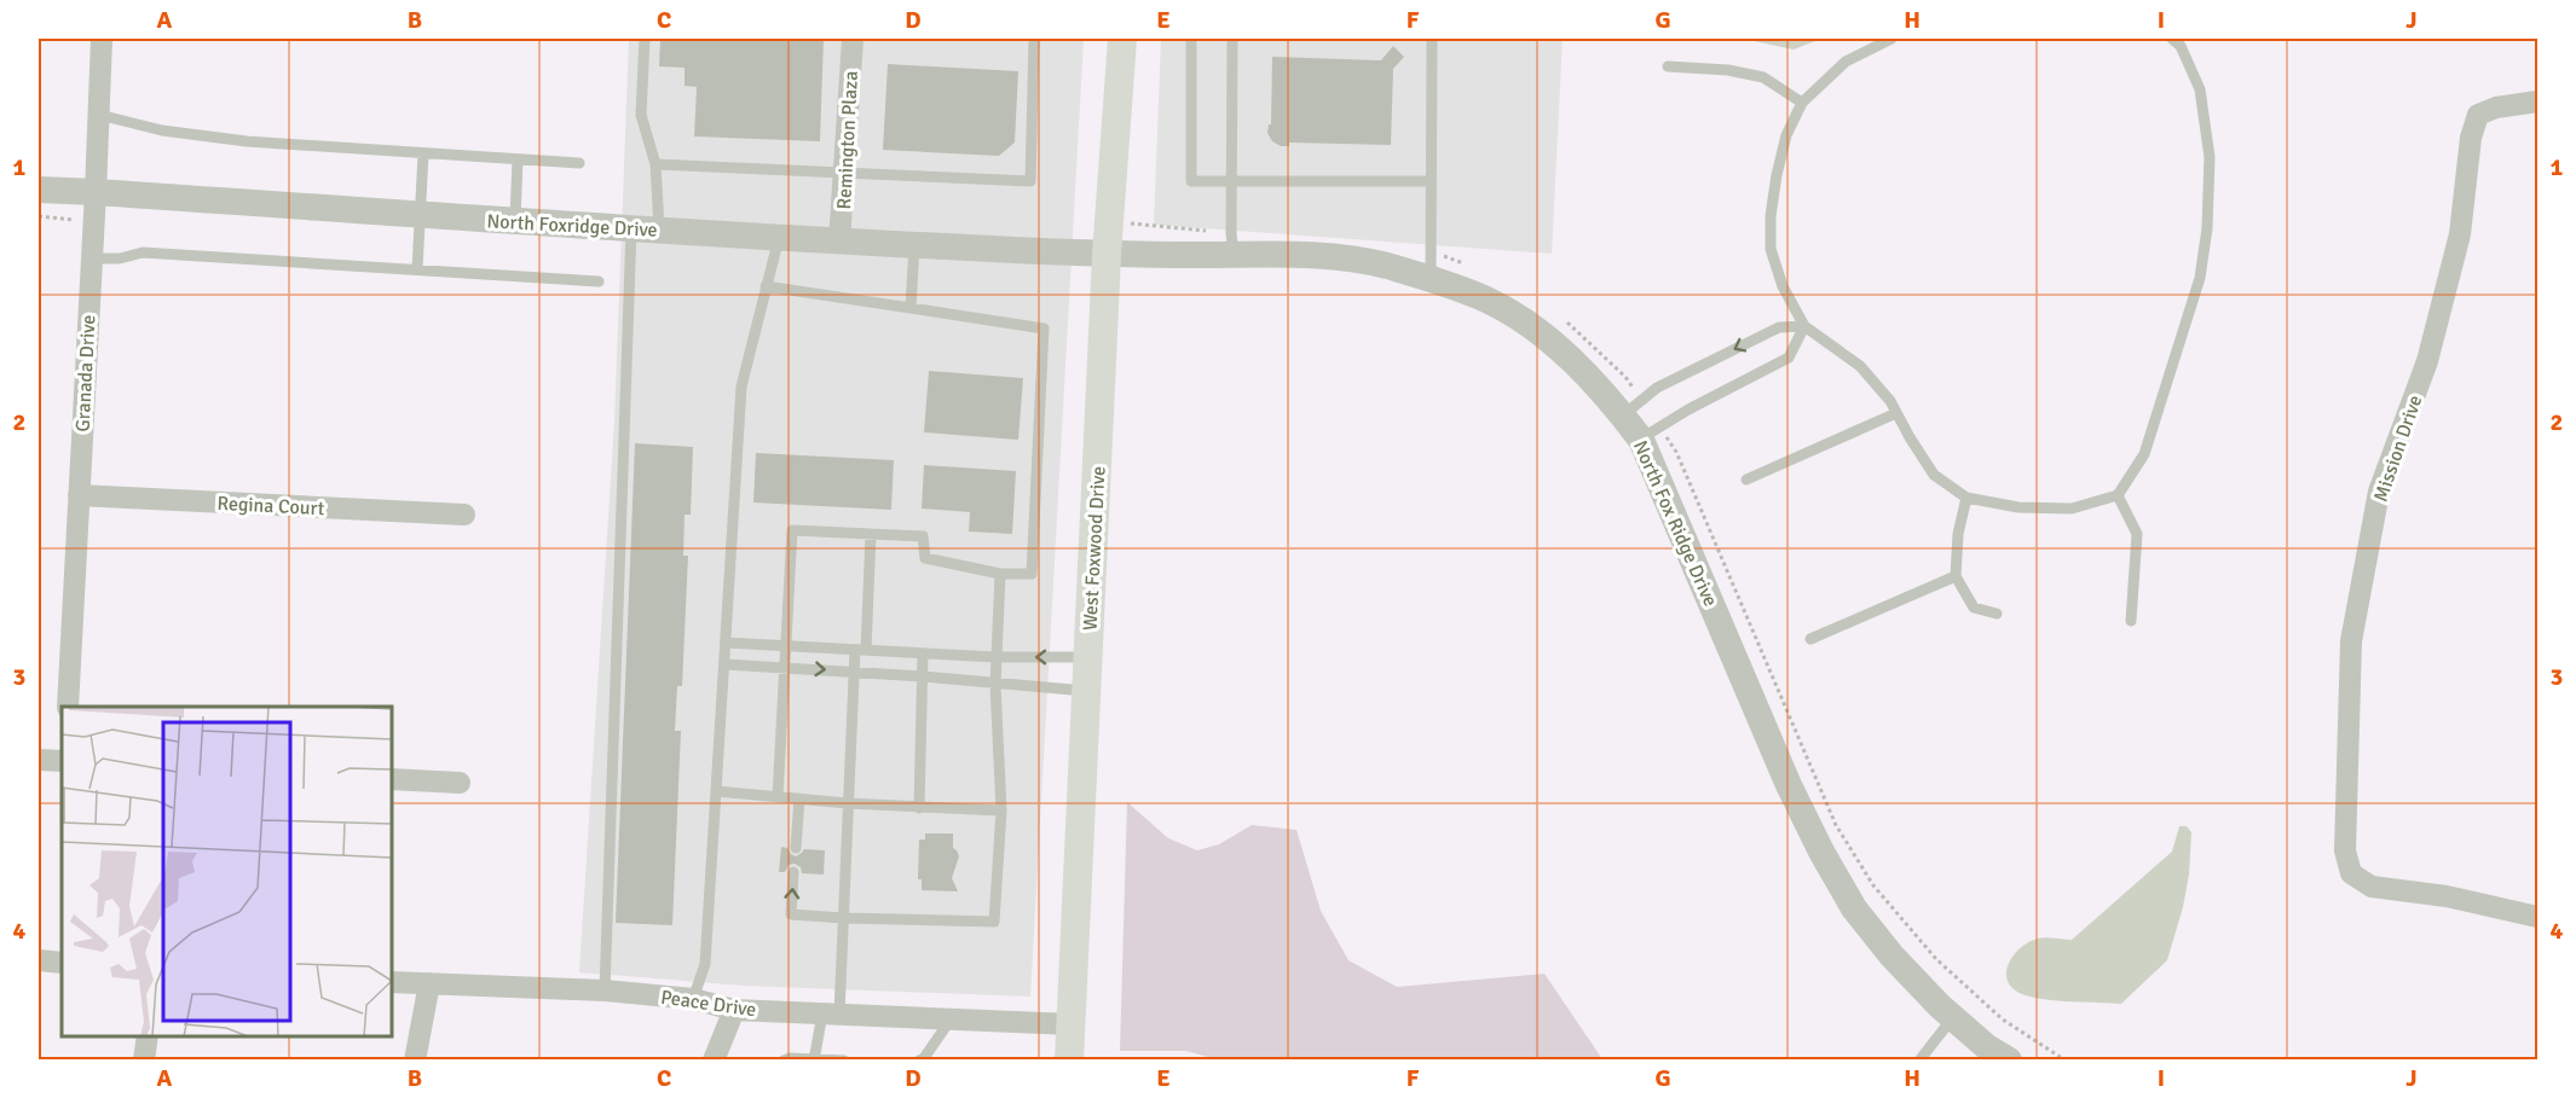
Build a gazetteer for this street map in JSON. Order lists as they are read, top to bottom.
{
  "streets": {
    "main road": ["West Foxwood Drive"],
    "street": [
      "Remington Plaza",
      "North Foxridge Drive",
      "Granada Drive",
      "Mission Drive",
      "Regina Court",
      "North Fox Ridge Drive",
      "Peace Drive"
    ]
  },
  "crossings": [
    ["Remington Plaza", "North Foxridge Drive"],
    ["North Foxridge Drive", "Granada Drive"],
    ["North Foxridge Drive", "North Fox Ridge Drive"],
    ["North Foxridge Drive", "West Foxwood Drive"],
    ["Granada Drive", "Regina Court"],
    ["North Fox Ridge Drive", "West Foxwood Drive"],
    ["West Foxwood Drive", "Peace Drive"]
  ],
  "grid": {
    "columns": [
      "A",
      "B",
      "C",
      "D",
      "E",
      "F",
      "G",
      "H",
      "I",
      "J"
    ],
    "rows": [
      "1",
      "2",
      "3",
      "4"
    ]
  }
}
